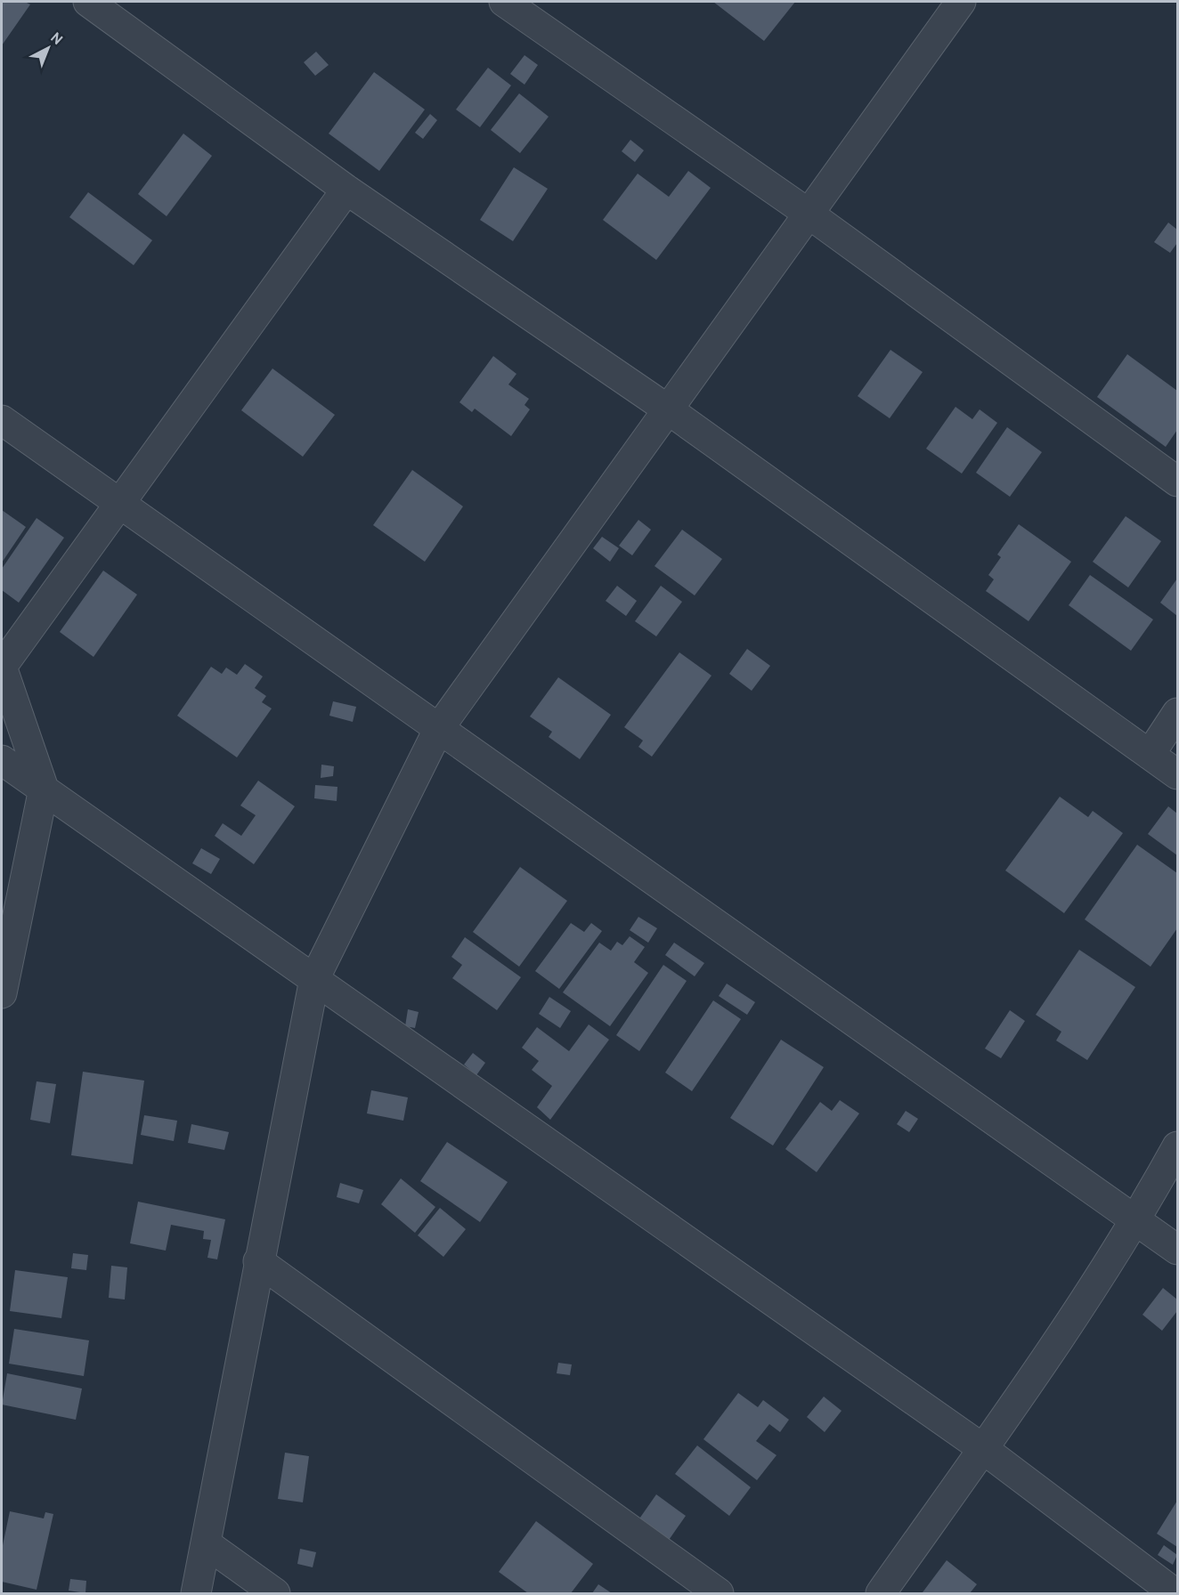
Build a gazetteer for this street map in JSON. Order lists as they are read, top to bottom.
{
  "north": "top right"
}
